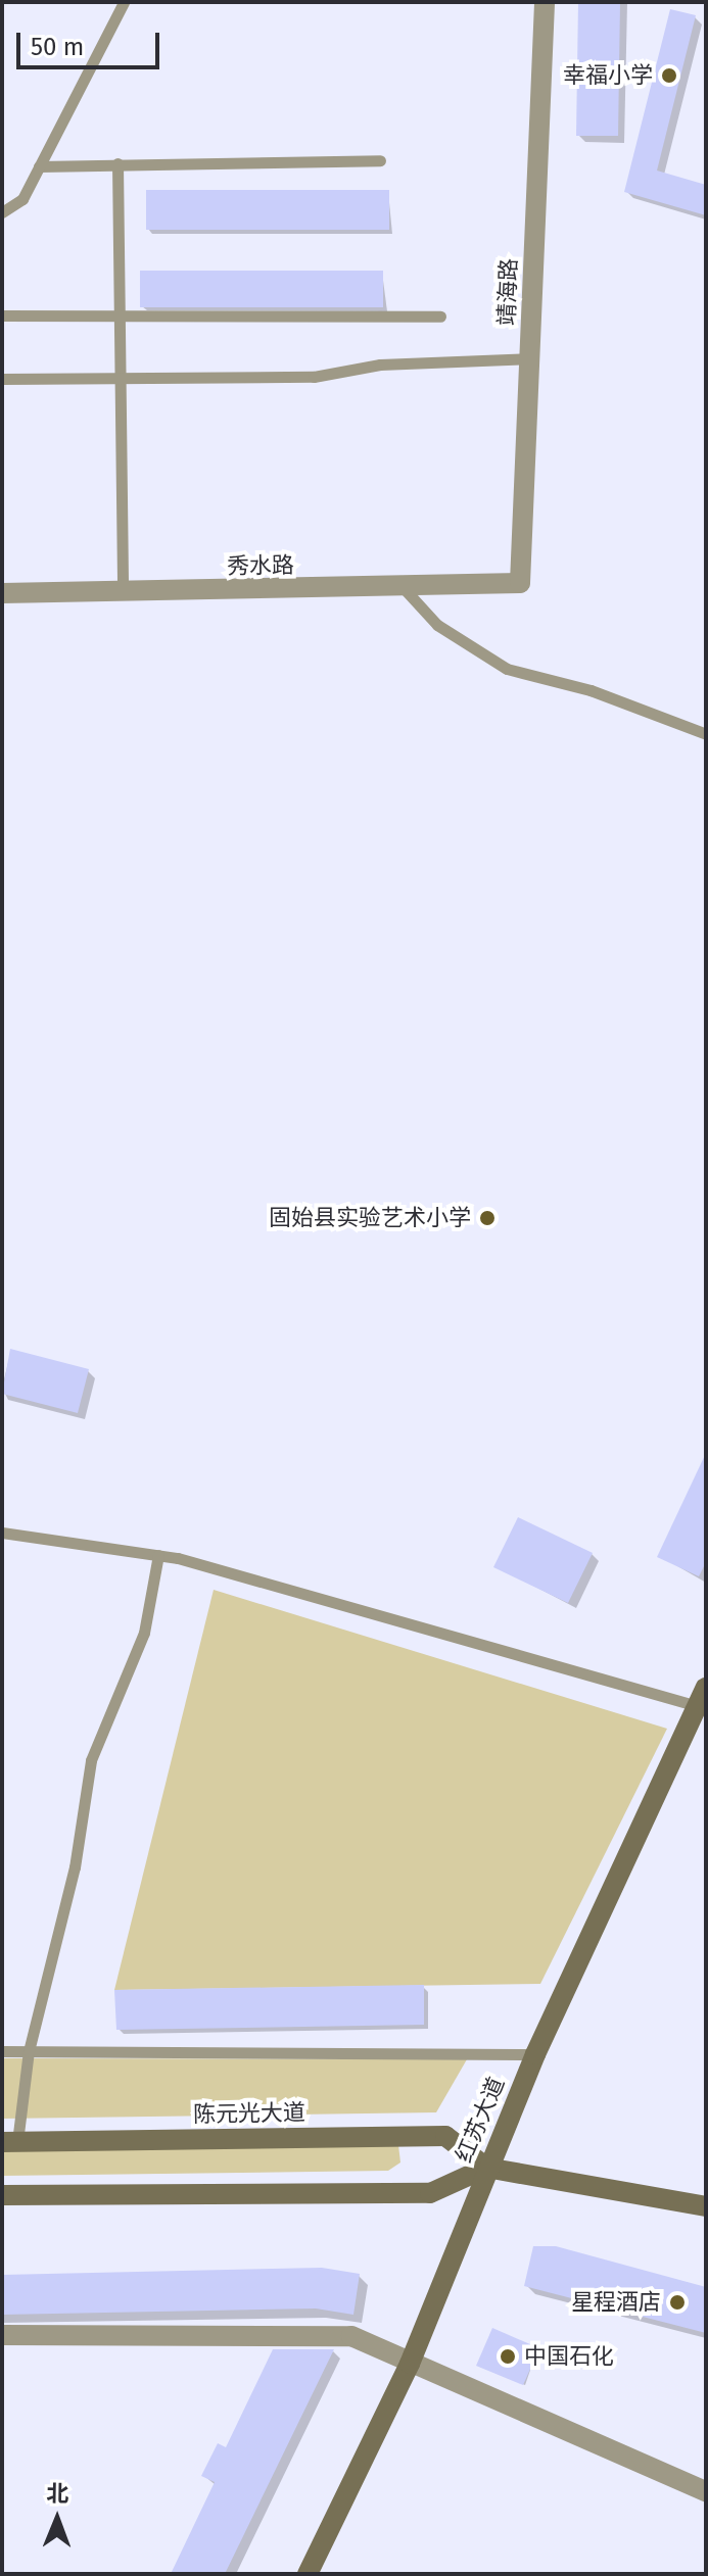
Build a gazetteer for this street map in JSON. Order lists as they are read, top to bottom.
{
  "streets": {
    "main road": ["陈元光大道", "红苏大道"],
    "street": ["靖海路", "秀水路"]
  },
  "crossings": [
    ["靖海路", "秀水路"],
    ["陈元光大道", "红苏大道"]
  ],
  "places": [
    "幸福小学",
    "固始县实验艺术小学",
    "星程酒店",
    "中国石化"
  ],
  "scale_bar": "50 m",
  "north": "top"
}
